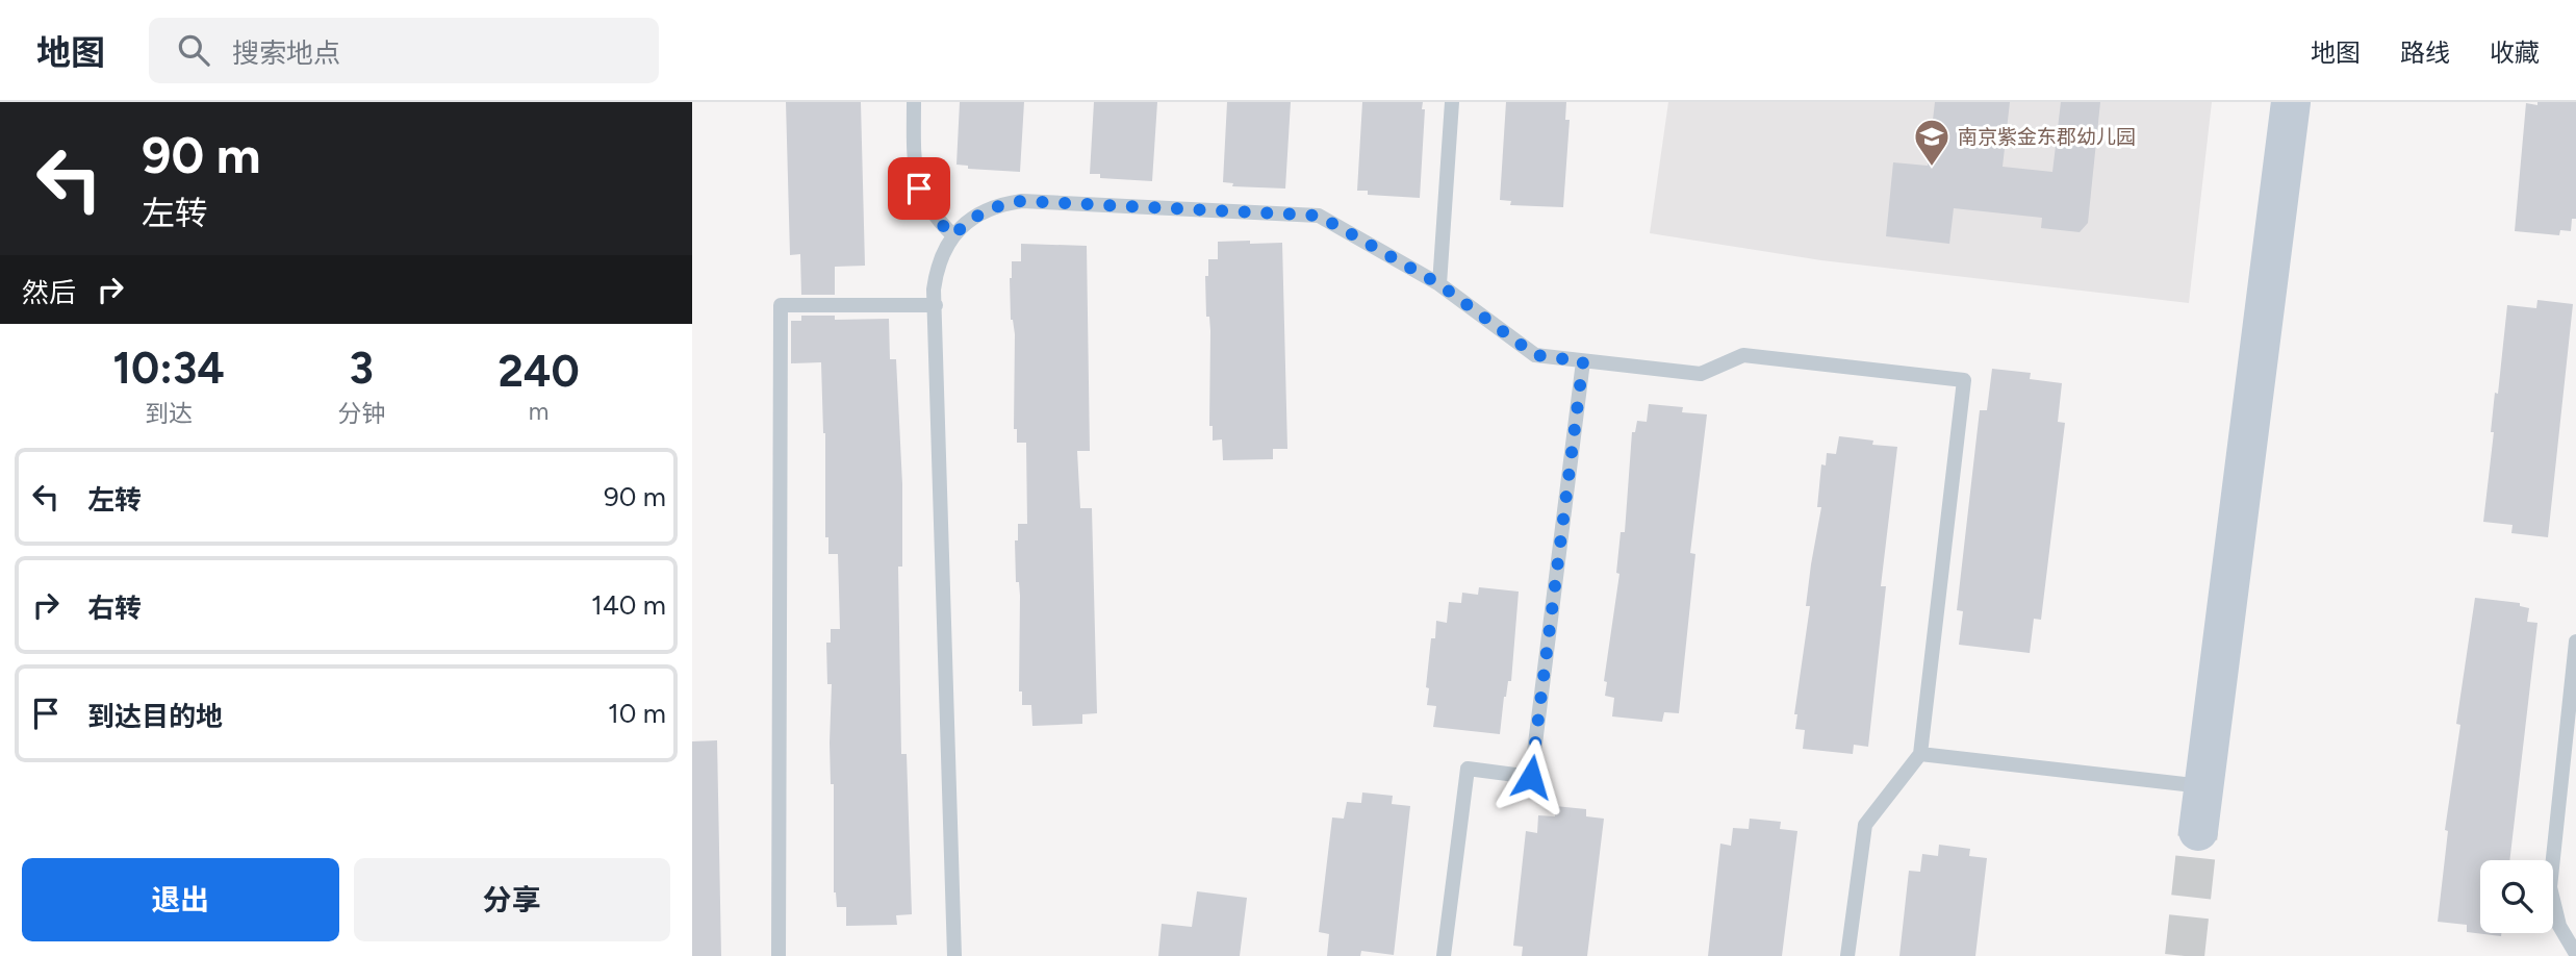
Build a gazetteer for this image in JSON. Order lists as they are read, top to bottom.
{
  "places": {
    "school or university": ["南京紫金东郡幼儿园"]
  },
  "page": {
    "header": "地图",
    "search": "搜索地点",
    "nav": ["地图", "路线", "收藏"],
    "turn": ["90 m", "左转"],
    "then": "然后",
    "eta": [
      "10:34",
      "到达",
      "3",
      "分钟",
      "240",
      "m"
    ],
    "list": [
      {
        "name": "左转",
        "value": "90 m"
      },
      {
        "name": "右转",
        "value": "140 m"
      },
      {
        "name": "到达目的地",
        "value": "10 m"
      }
    ],
    "buttons": ["退出", "分享"]
  }
}
